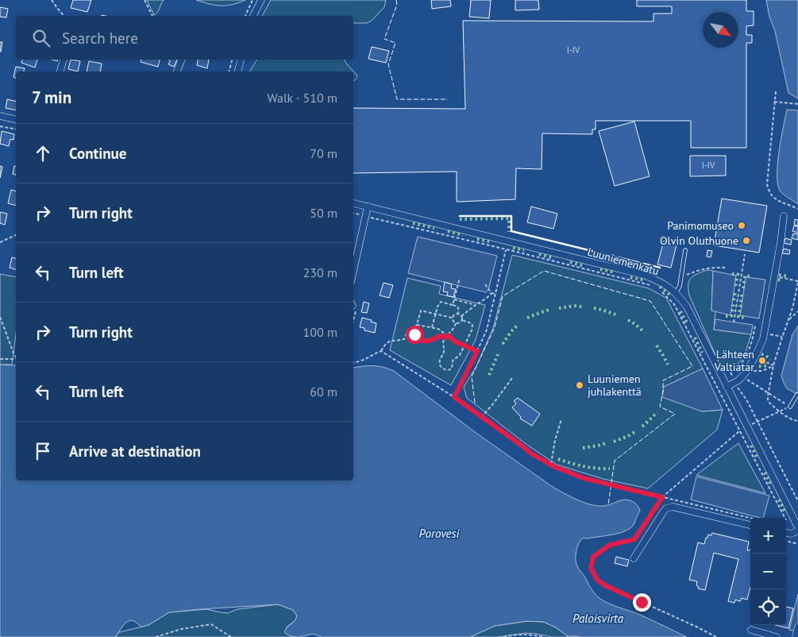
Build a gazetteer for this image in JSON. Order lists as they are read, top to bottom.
{
  "streets": {
    "street": ["Luuniemenkatu"]
  },
  "water": ["Porovesi", "Paloisvirta"],
  "places": [
    "Panimomuseo",
    "Olvin Oluthuone",
    "Lähteen Valtiatar",
    "Luuniemen juhlakenttä"
  ],
  "house_numbers": ["I-IV", "I-IV"],
  "north": "bottom right",
  "page": {
    "search": "Search here",
    "heading": ["7 min", "Walk · 510 m"],
    "list": [
      ["Continue", "70 m"],
      ["Turn right", "50 m"],
      ["Turn left", "230 m"],
      ["Turn right", "100 m"],
      ["Turn left", "60 m"],
      "Arrive at destination"
    ],
    "map_buttons": ["+", "−"]
  }
}
